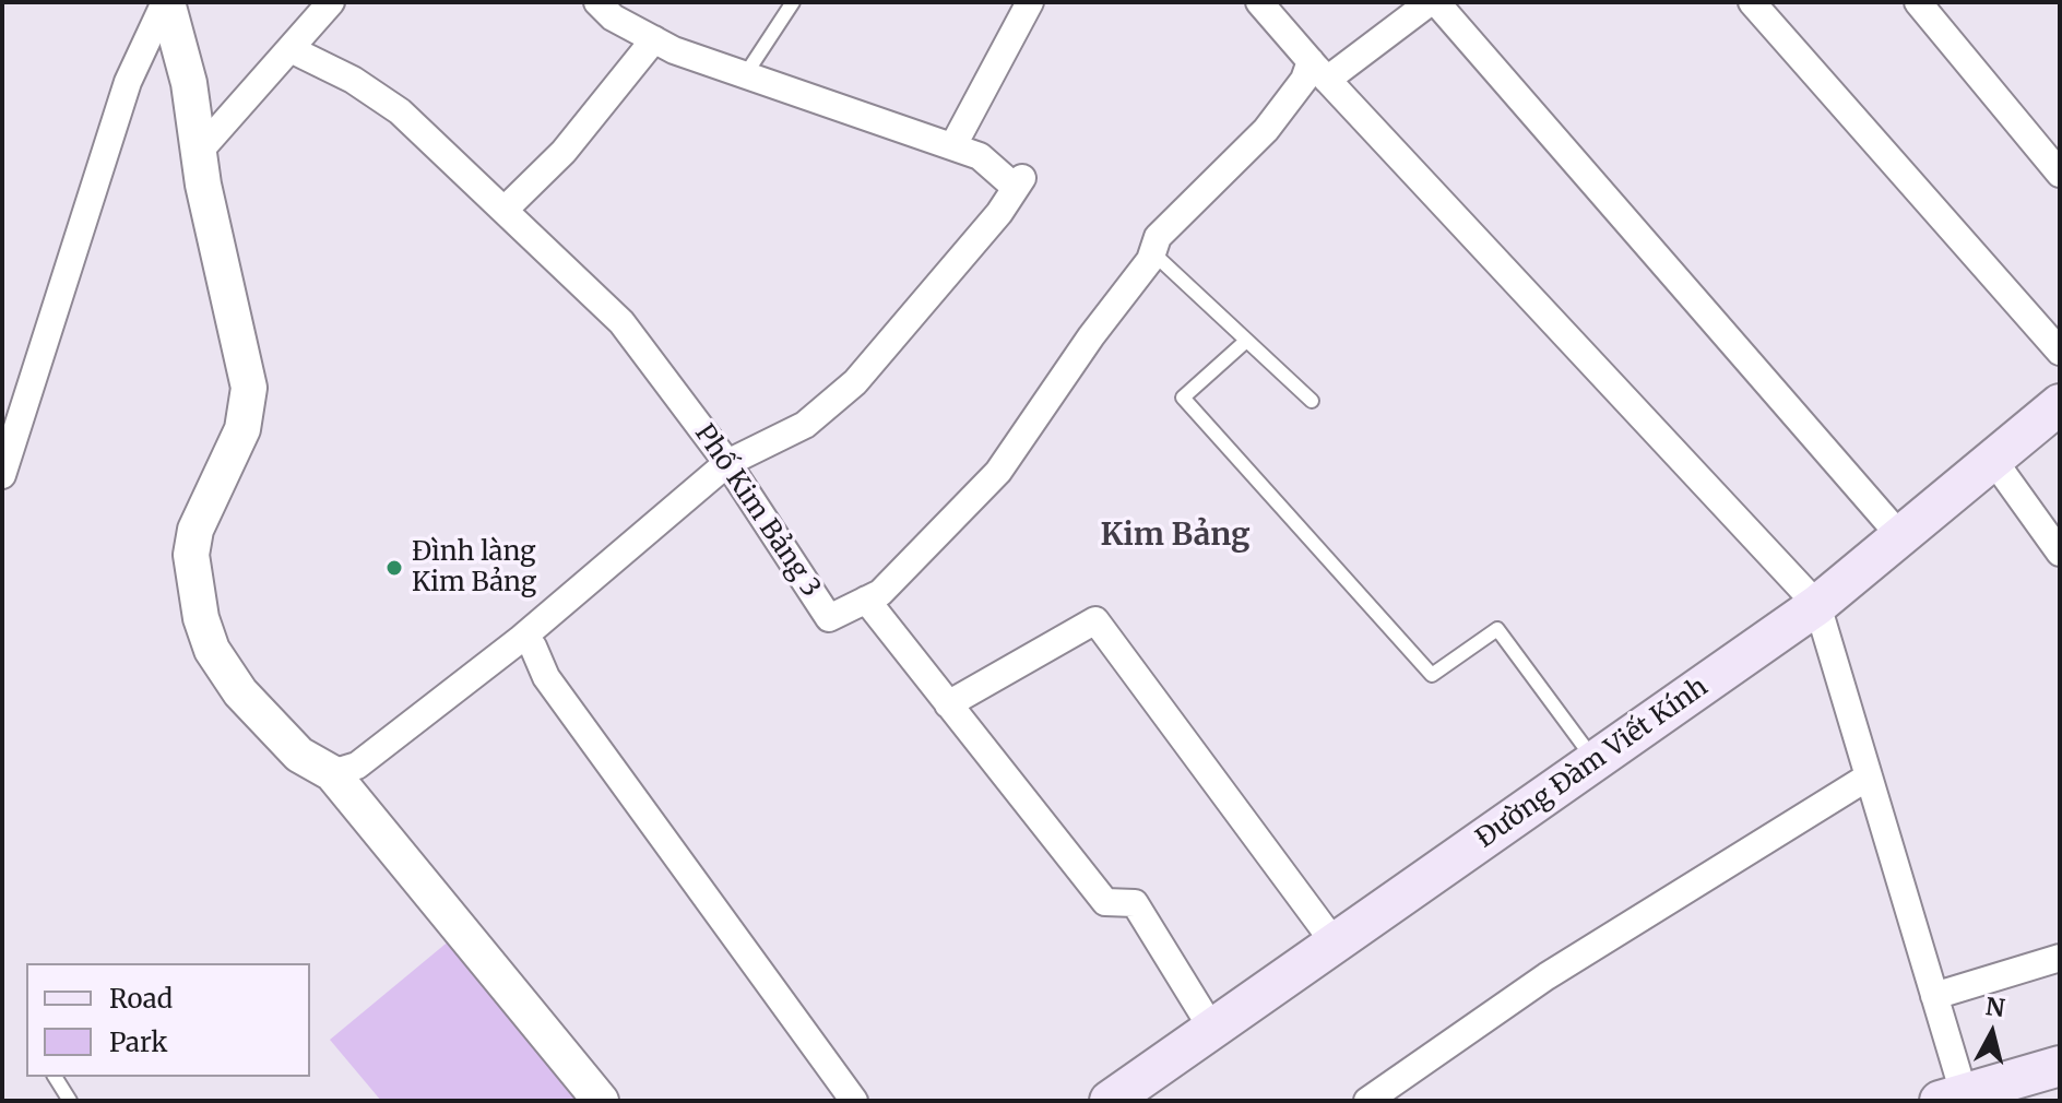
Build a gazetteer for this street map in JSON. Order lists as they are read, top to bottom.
{
  "streets": {
    "main road": ["Đường Đàm Viết Kính"],
    "street": ["Phố Kim Bảng 3"]
  },
  "districts": ["Kim Bảng"],
  "places": ["Đình làng Kim Bảng"],
  "legend": ["Road", "Park"],
  "north": "top"
}
